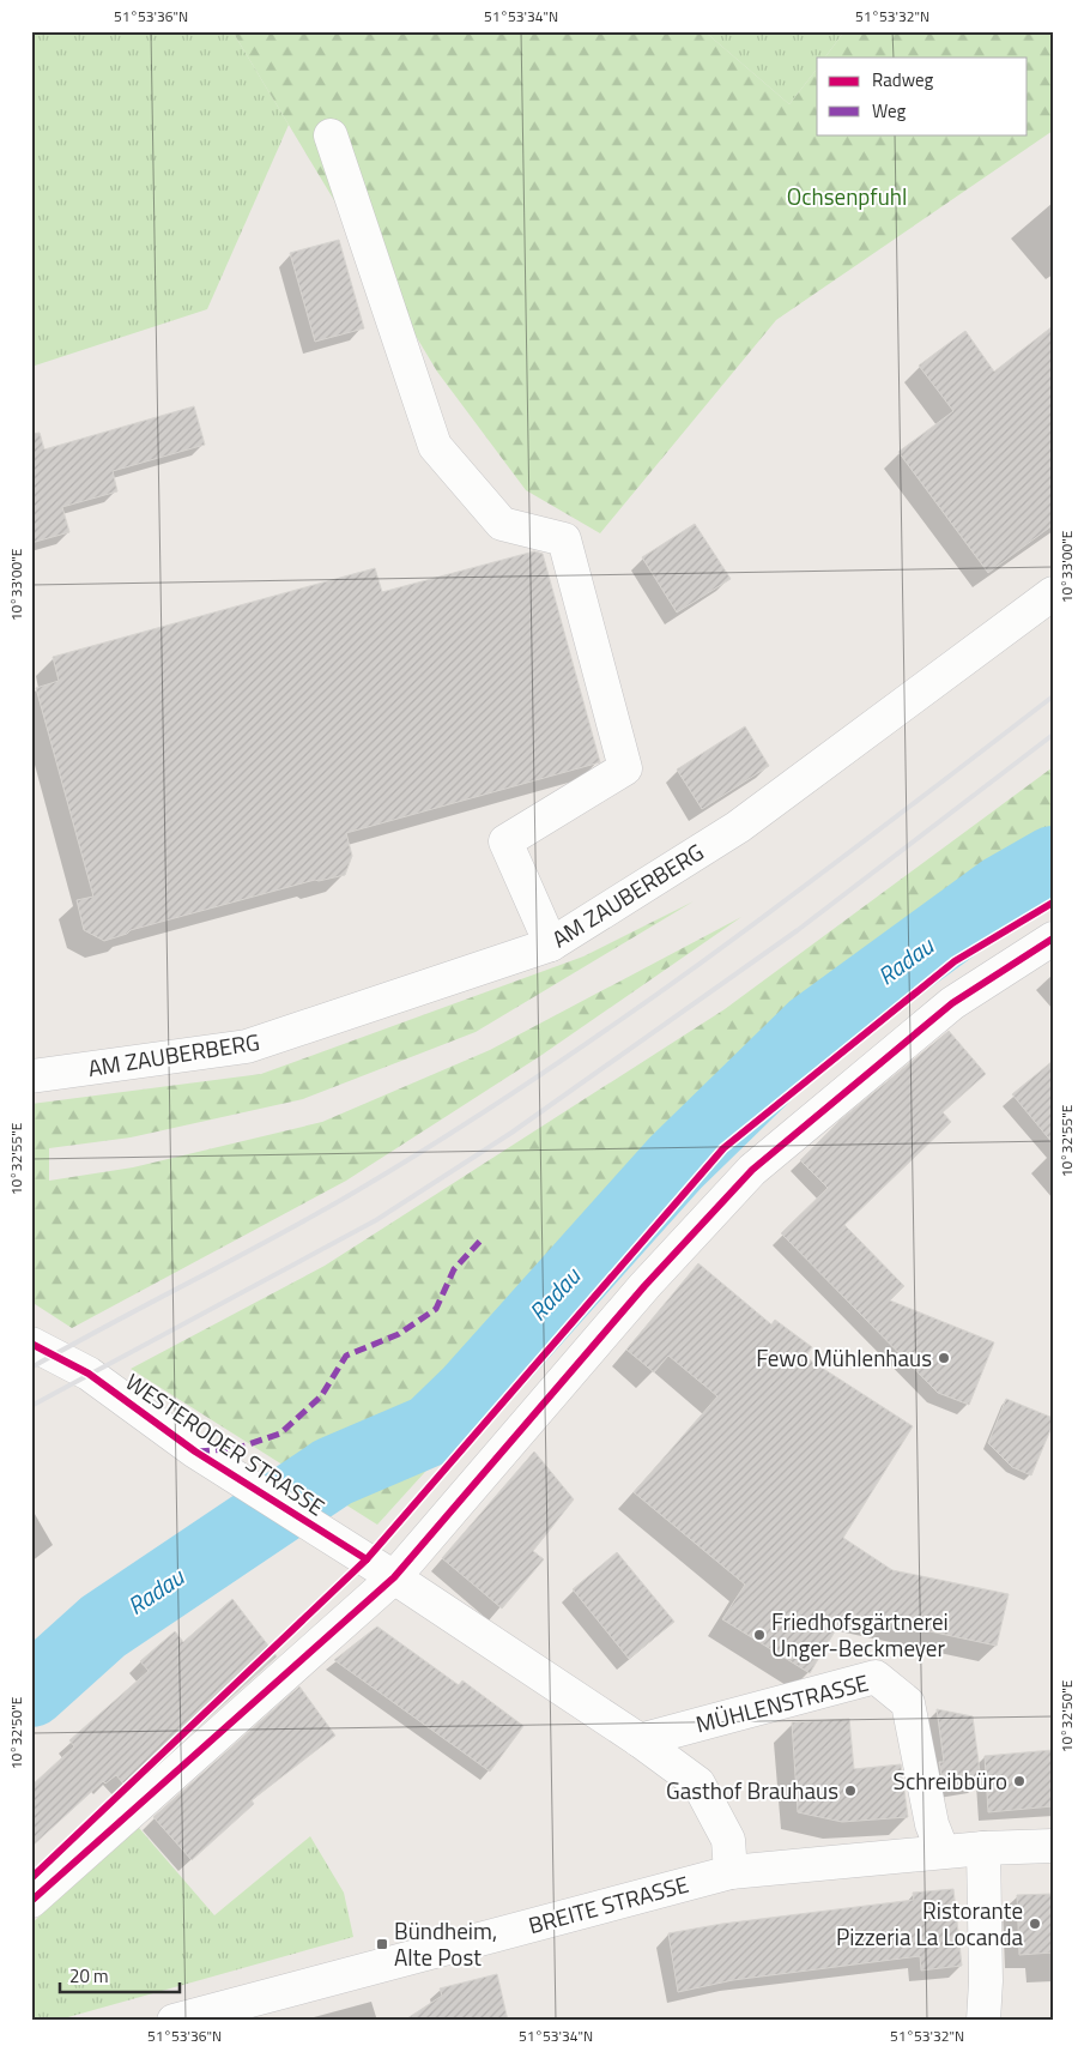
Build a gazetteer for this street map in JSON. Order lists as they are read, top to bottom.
{
  "streets": {
    "street": [
      "AM ZAUBERBERG",
      "WESTERODER STRASSE",
      "MÜHLENSTRASSE",
      "BREITE STRASSE"
    ]
  },
  "crossings": [
    ["WESTERODER STRASSE", "MÜHLENSTRASSE"],
    ["WESTERODER STRASSE", "BREITE STRASSE"],
    ["MÜHLENSTRASSE", "BREITE STRASSE"]
  ],
  "water": ["Radau"],
  "parks": ["Ochsenpfuhl"],
  "places": {
    "other": [
      "Fewo Mühlenhaus",
      "Friedhofsgärtnerei Unger-Beckmeyer",
      "Schreibbüro",
      "Gasthof Brauhaus",
      "Ristorante Pizzeria La Locanda"
    ],
    "transit": ["Bündheim, Alte Post"]
  },
  "legend": ["Radweg", "Weg"],
  "scale_bar": "20 m",
  "coordinates": [
    "51°53'36\"N",
    "51°53'34\"N",
    "51°53'32\"N",
    "10°33'00\"E",
    "10°32'55\"E",
    "10°32'50\"E"
  ]
}
